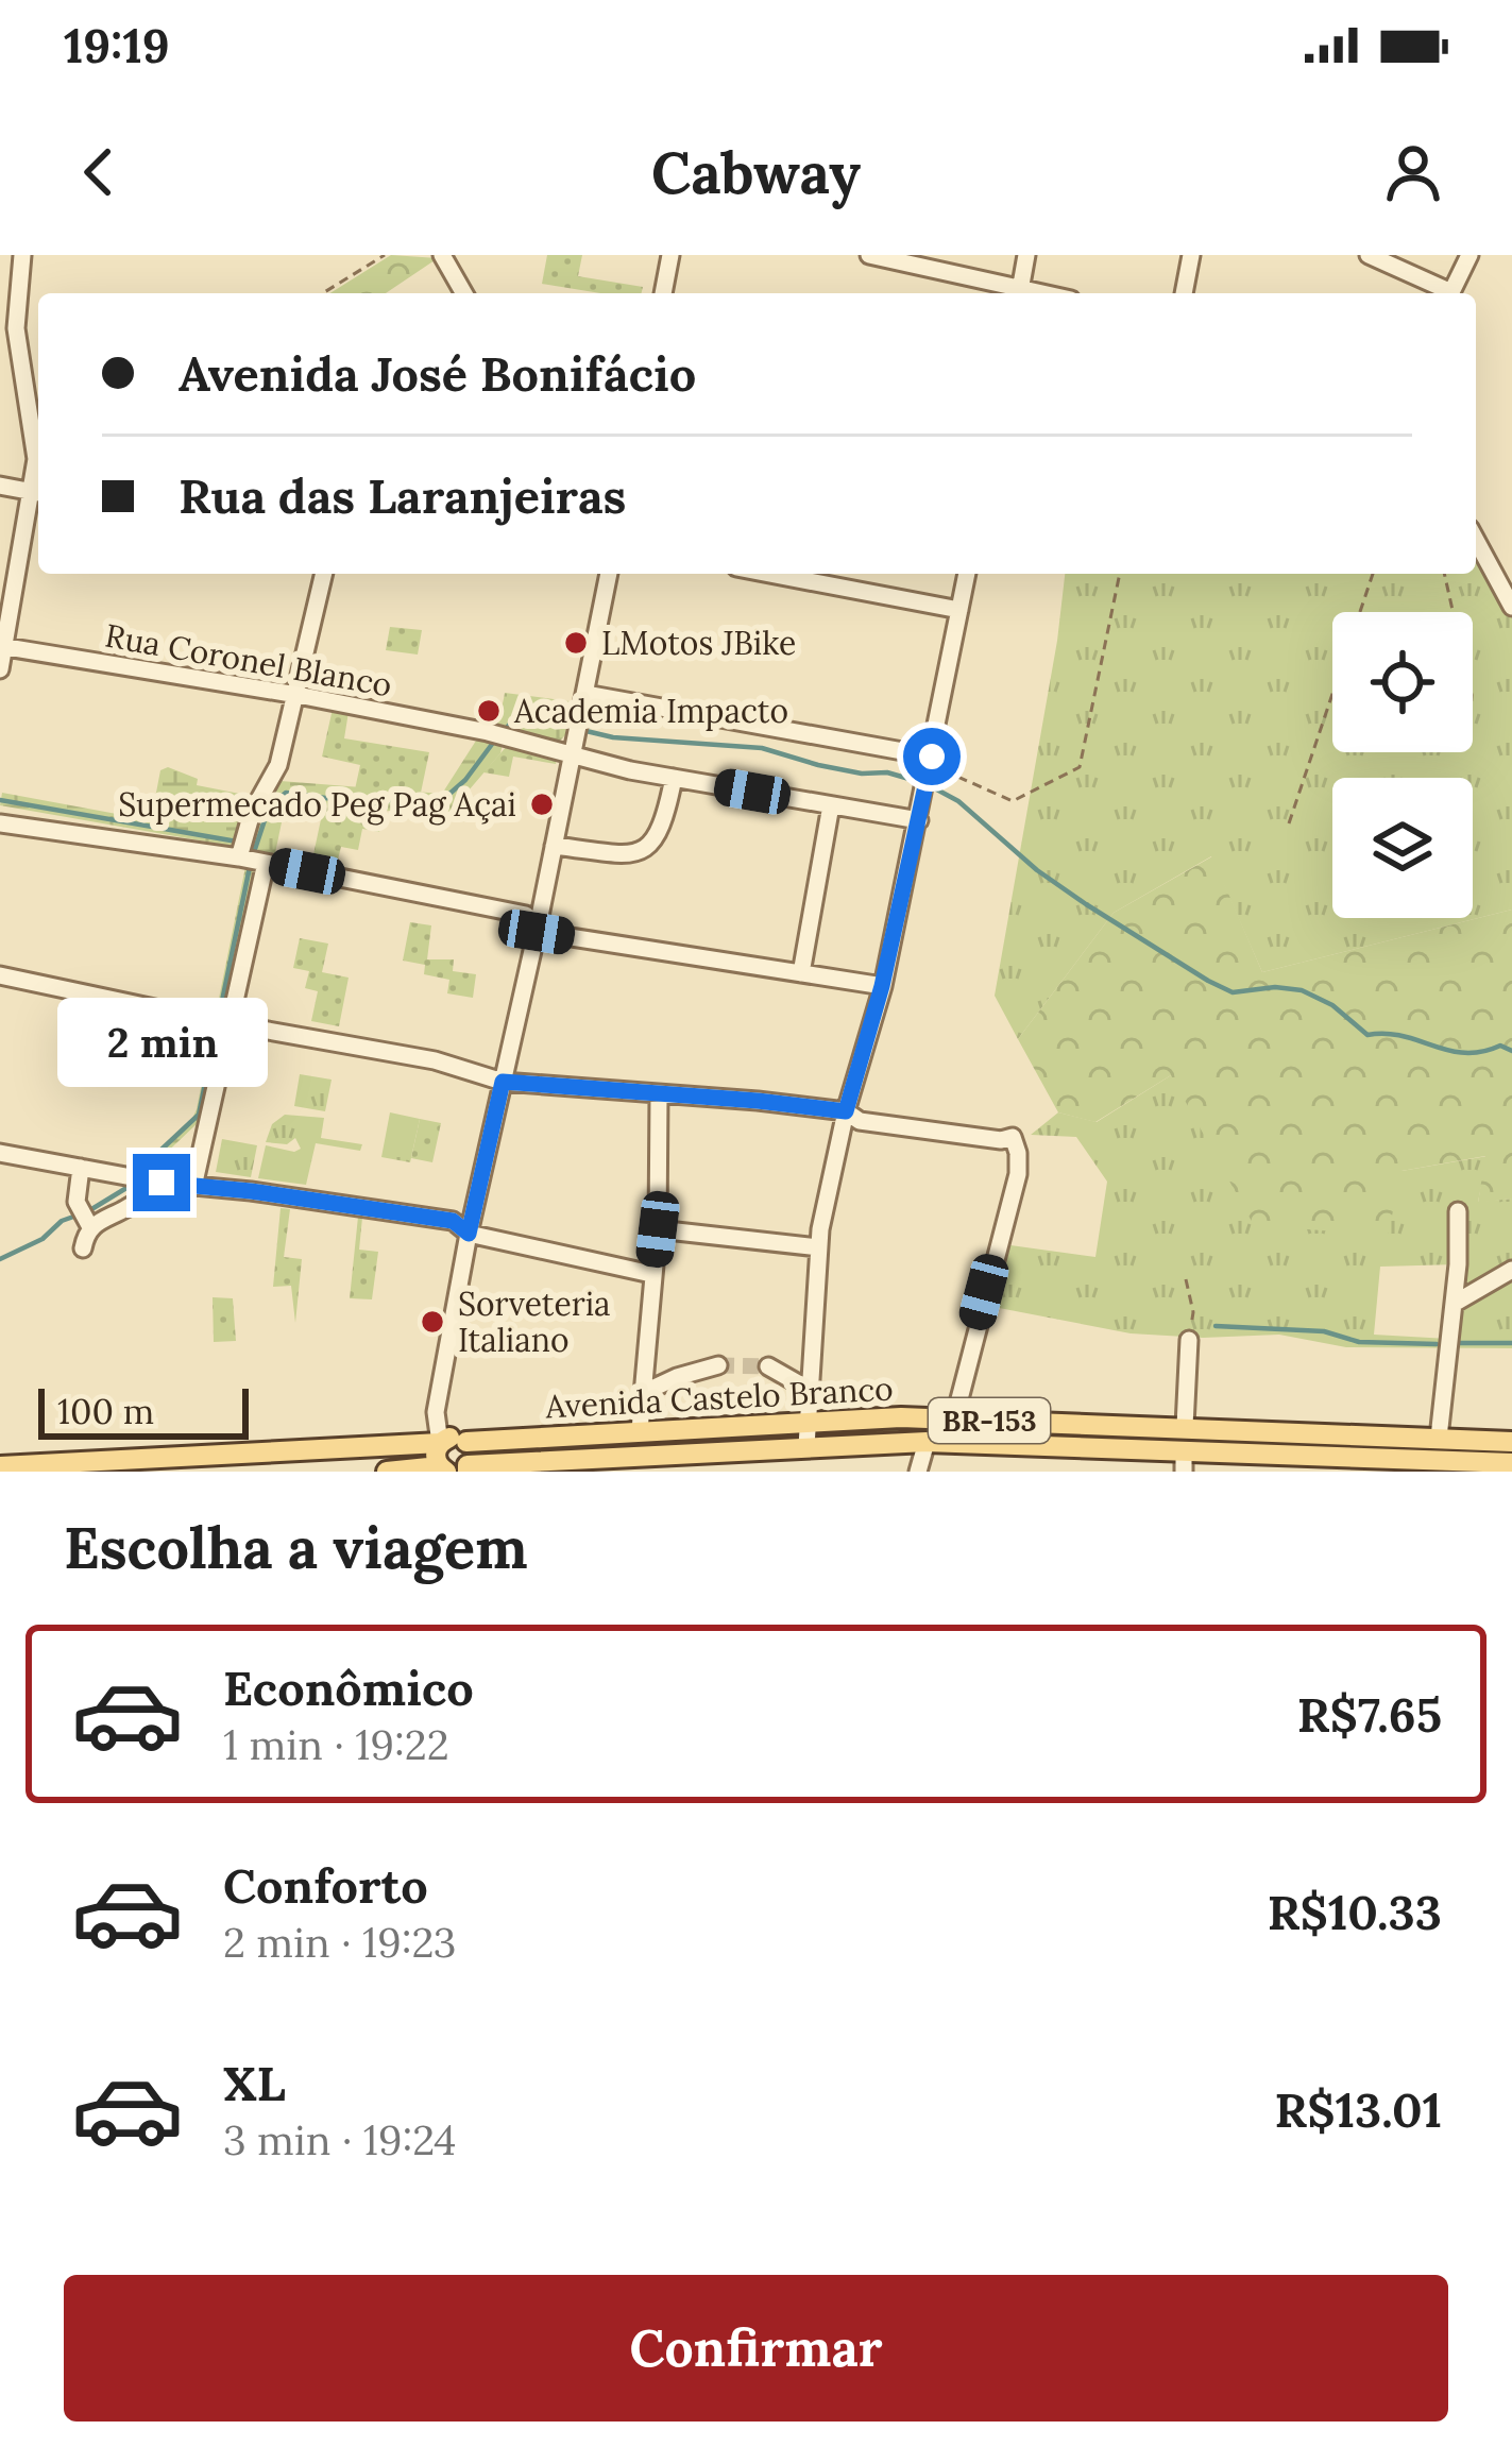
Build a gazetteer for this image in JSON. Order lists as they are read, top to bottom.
{
  "streets": {
    "main road": ["Avenida Castelo Branco", "BR-153"],
    "street": ["Rua Coronel Blanco"]
  },
  "places": [
    "LMotos JBike",
    "Academia Impacto",
    "Supermecado Peg Pag Açai",
    "Sorveteria Italiano"
  ],
  "scale_bar": "100 m",
  "page": {
    "status": "19:19",
    "header": "Cabway",
    "banner": ["Avenida José Bonifácio", "Rua das Laranjeiras"],
    "bubble": "2 min",
    "scale": "100 m",
    "heading": "Escolha a viagem",
    "list": [
      {
        "name": "Econômico",
        "note": "1 min · 19:22",
        "value": "R$7.65"
      },
      {
        "name": "Conforto",
        "note": "2 min · 19:23",
        "value": "R$10.33"
      },
      {
        "name": "XL",
        "note": "3 min · 19:24",
        "value": "R$13.01"
      }
    ],
    "buttons": "Confirmar"
  }
}
